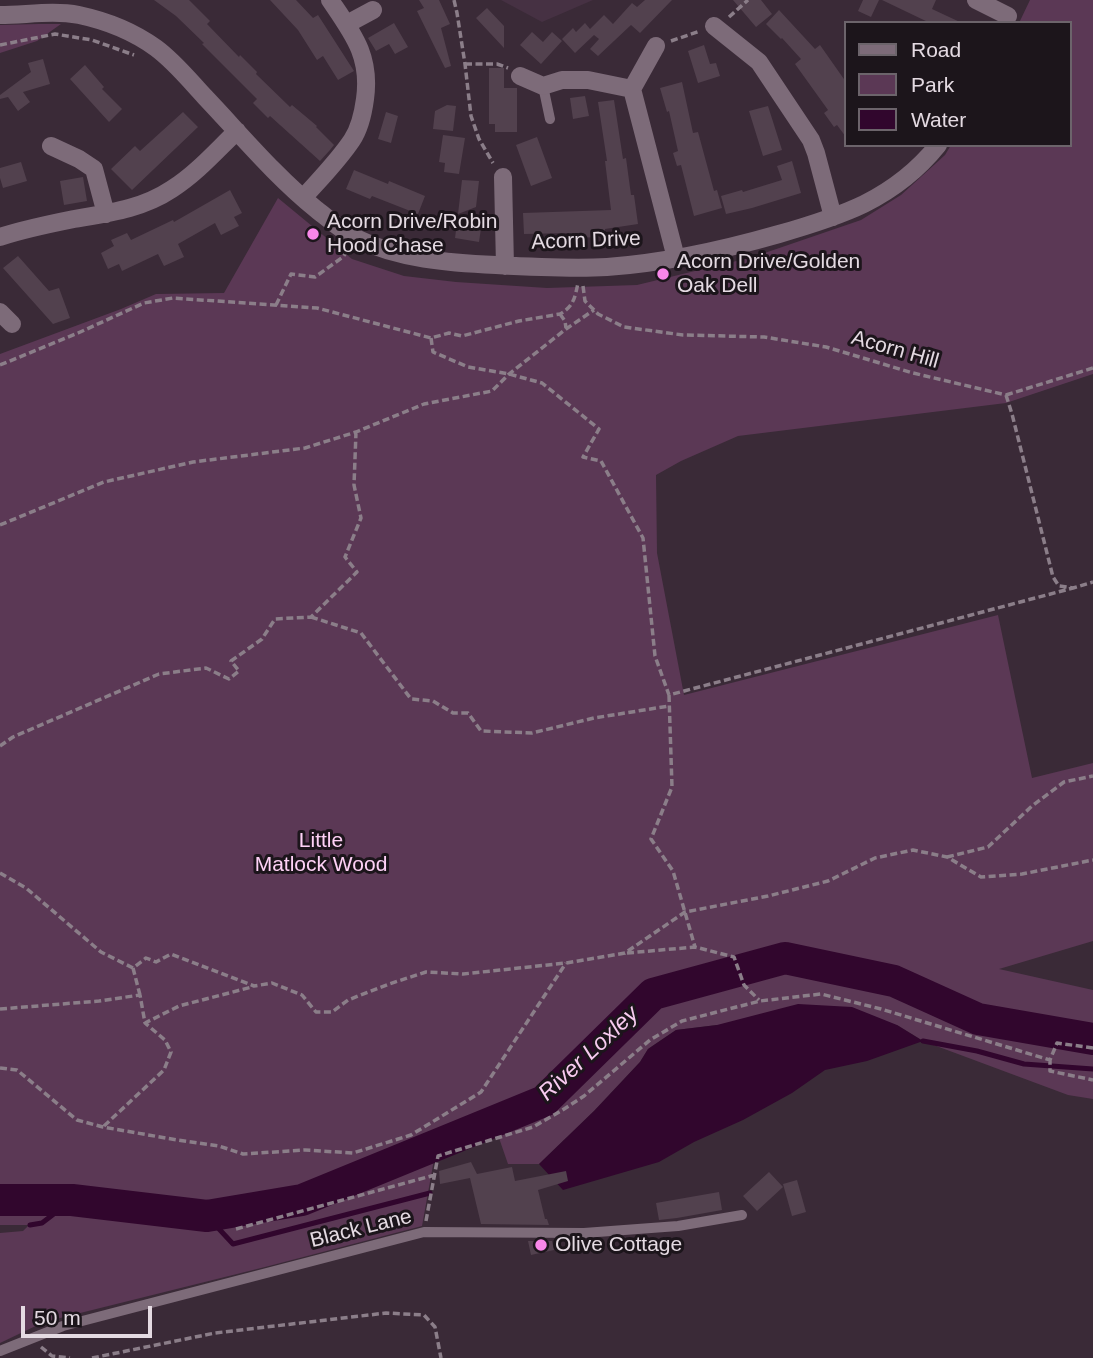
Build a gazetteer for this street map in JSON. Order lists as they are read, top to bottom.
{
  "streets": {
    "street": ["Acorn Drive"],
    "lane": ["Black Lane"],
    "path": ["Acorn Hill"]
  },
  "water": ["River Loxley"],
  "parks": ["Little Matlock Wood"],
  "places": ["Acorn Drive/Robin Hood Chase", "Acorn Drive/Golden Oak Dell", "Olive Cottage"],
  "legend": ["Road", "Park", "Water"],
  "scale_bar": "50 m"
}
